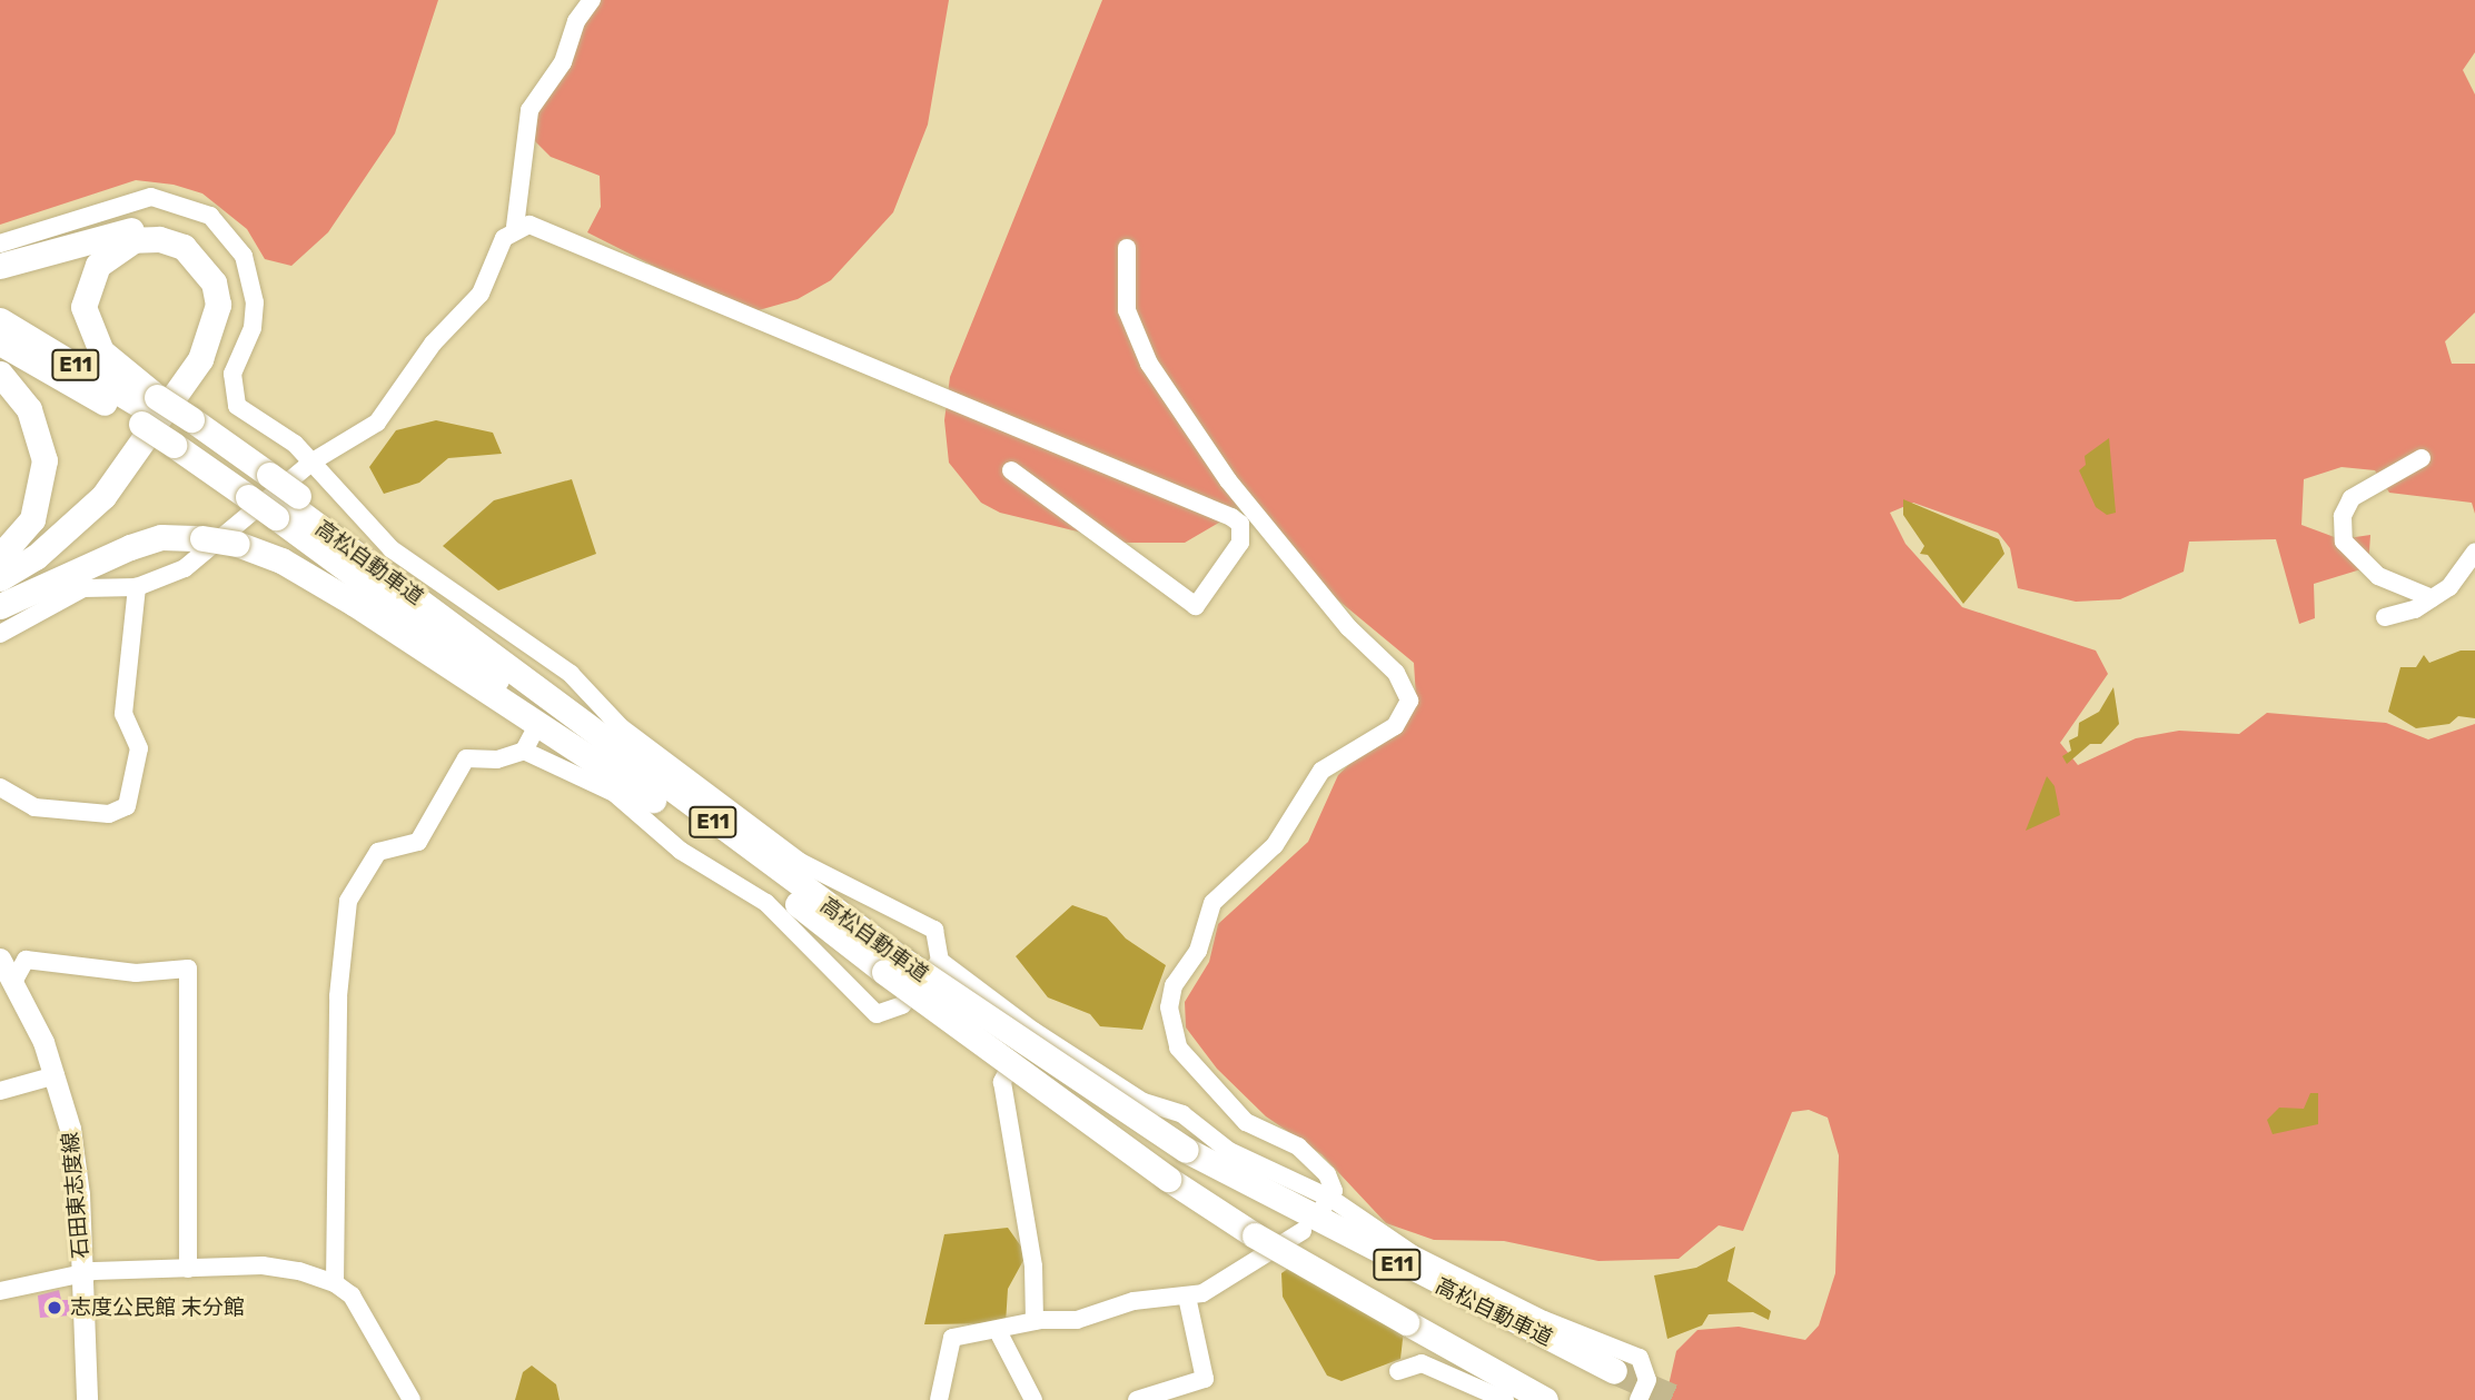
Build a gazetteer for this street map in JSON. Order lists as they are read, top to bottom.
{
  "streets": {
    "highway": ["E11", "高松自動車道"],
    "main road": ["石田東志度線"]
  },
  "crossings": [
    ["E11", "高松自動車道"]
  ],
  "places": ["志度公民館 末分館"]
}
